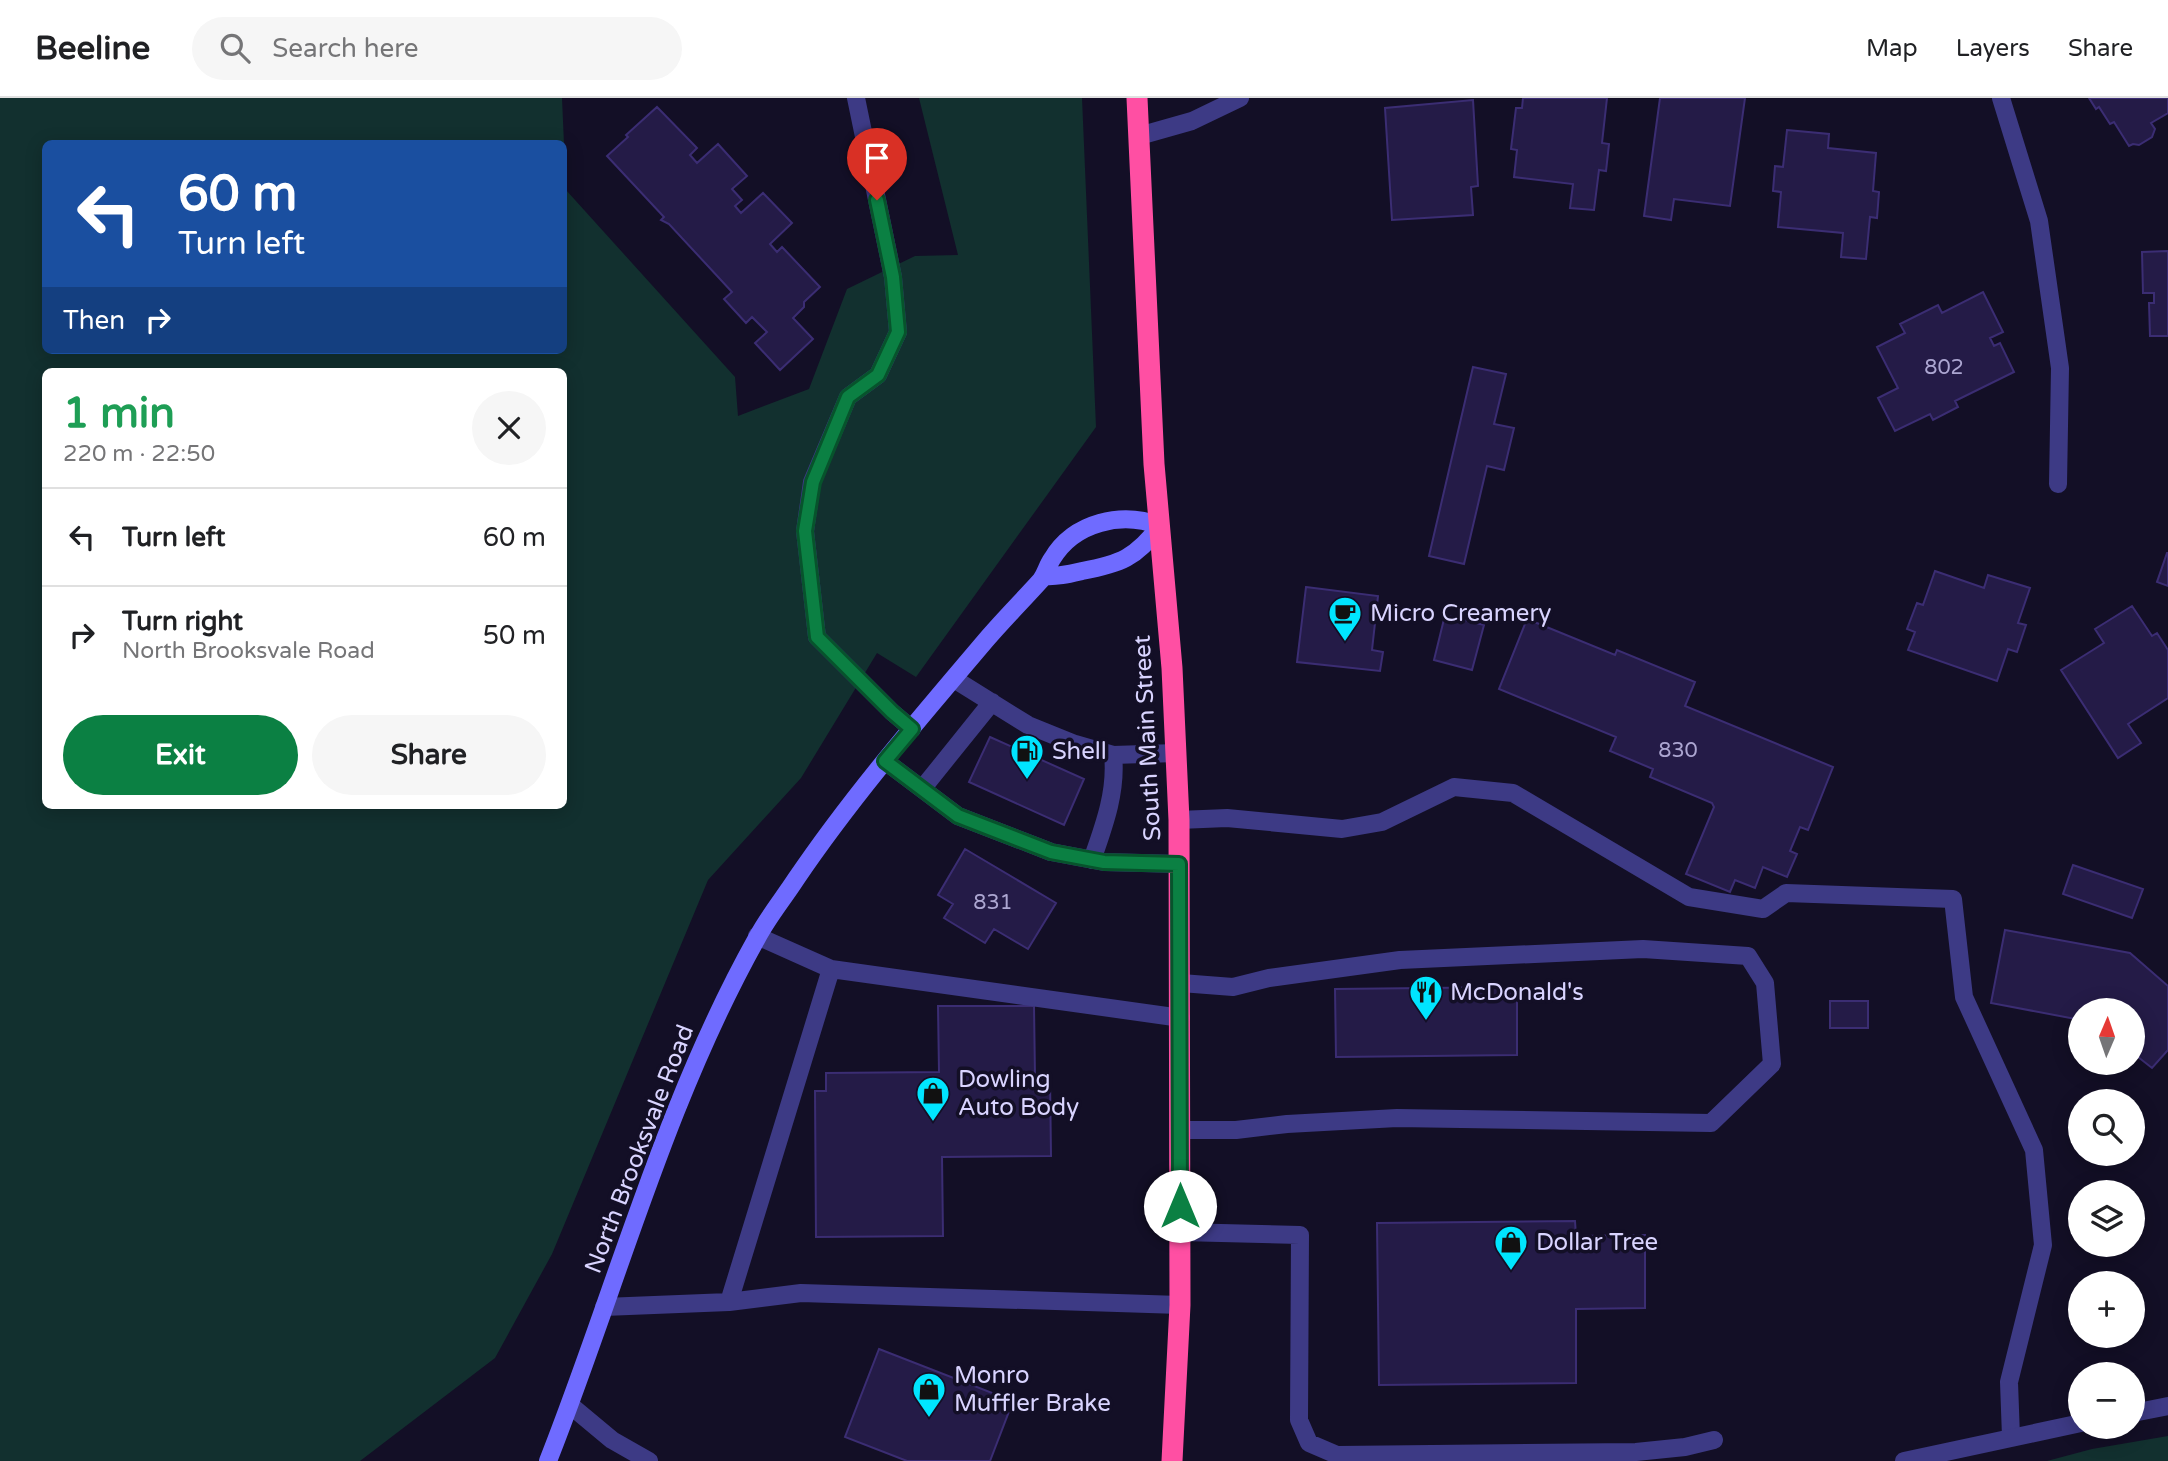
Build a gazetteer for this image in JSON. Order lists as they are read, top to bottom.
{
  "streets": {
    "highway": ["South Main Street"],
    "main road": ["North Brooksvale Road"]
  },
  "crossings": [
    ["South Main Street", "North Brooksvale Road"]
  ],
  "places": {
    "cafe": ["Micro Creamery"],
    "fuel station": ["Shell"],
    "restaurant": ["McDonald's"],
    "shop": ["Dowling Auto Body", "Dollar Tree", "Monro Muffler Brake"]
  },
  "house_numbers": ["802", "830", "831"],
  "north": "top",
  "page": {
    "header": "Beeline",
    "search": "Search here",
    "nav": ["Map", "Layers", "Share"],
    "turn": ["60 m", "Turn left"],
    "then": "Then",
    "heading": ["1 min", "220 m · 22:50"],
    "list": [
      {
        "name": "Turn left",
        "value": "60 m"
      },
      {
        "name": "Turn right",
        "note": "North Brooksvale Road",
        "value": "50 m"
      }
    ],
    "buttons": ["Exit", "Share"],
    "map_buttons": ["+", "−"]
  }
}
